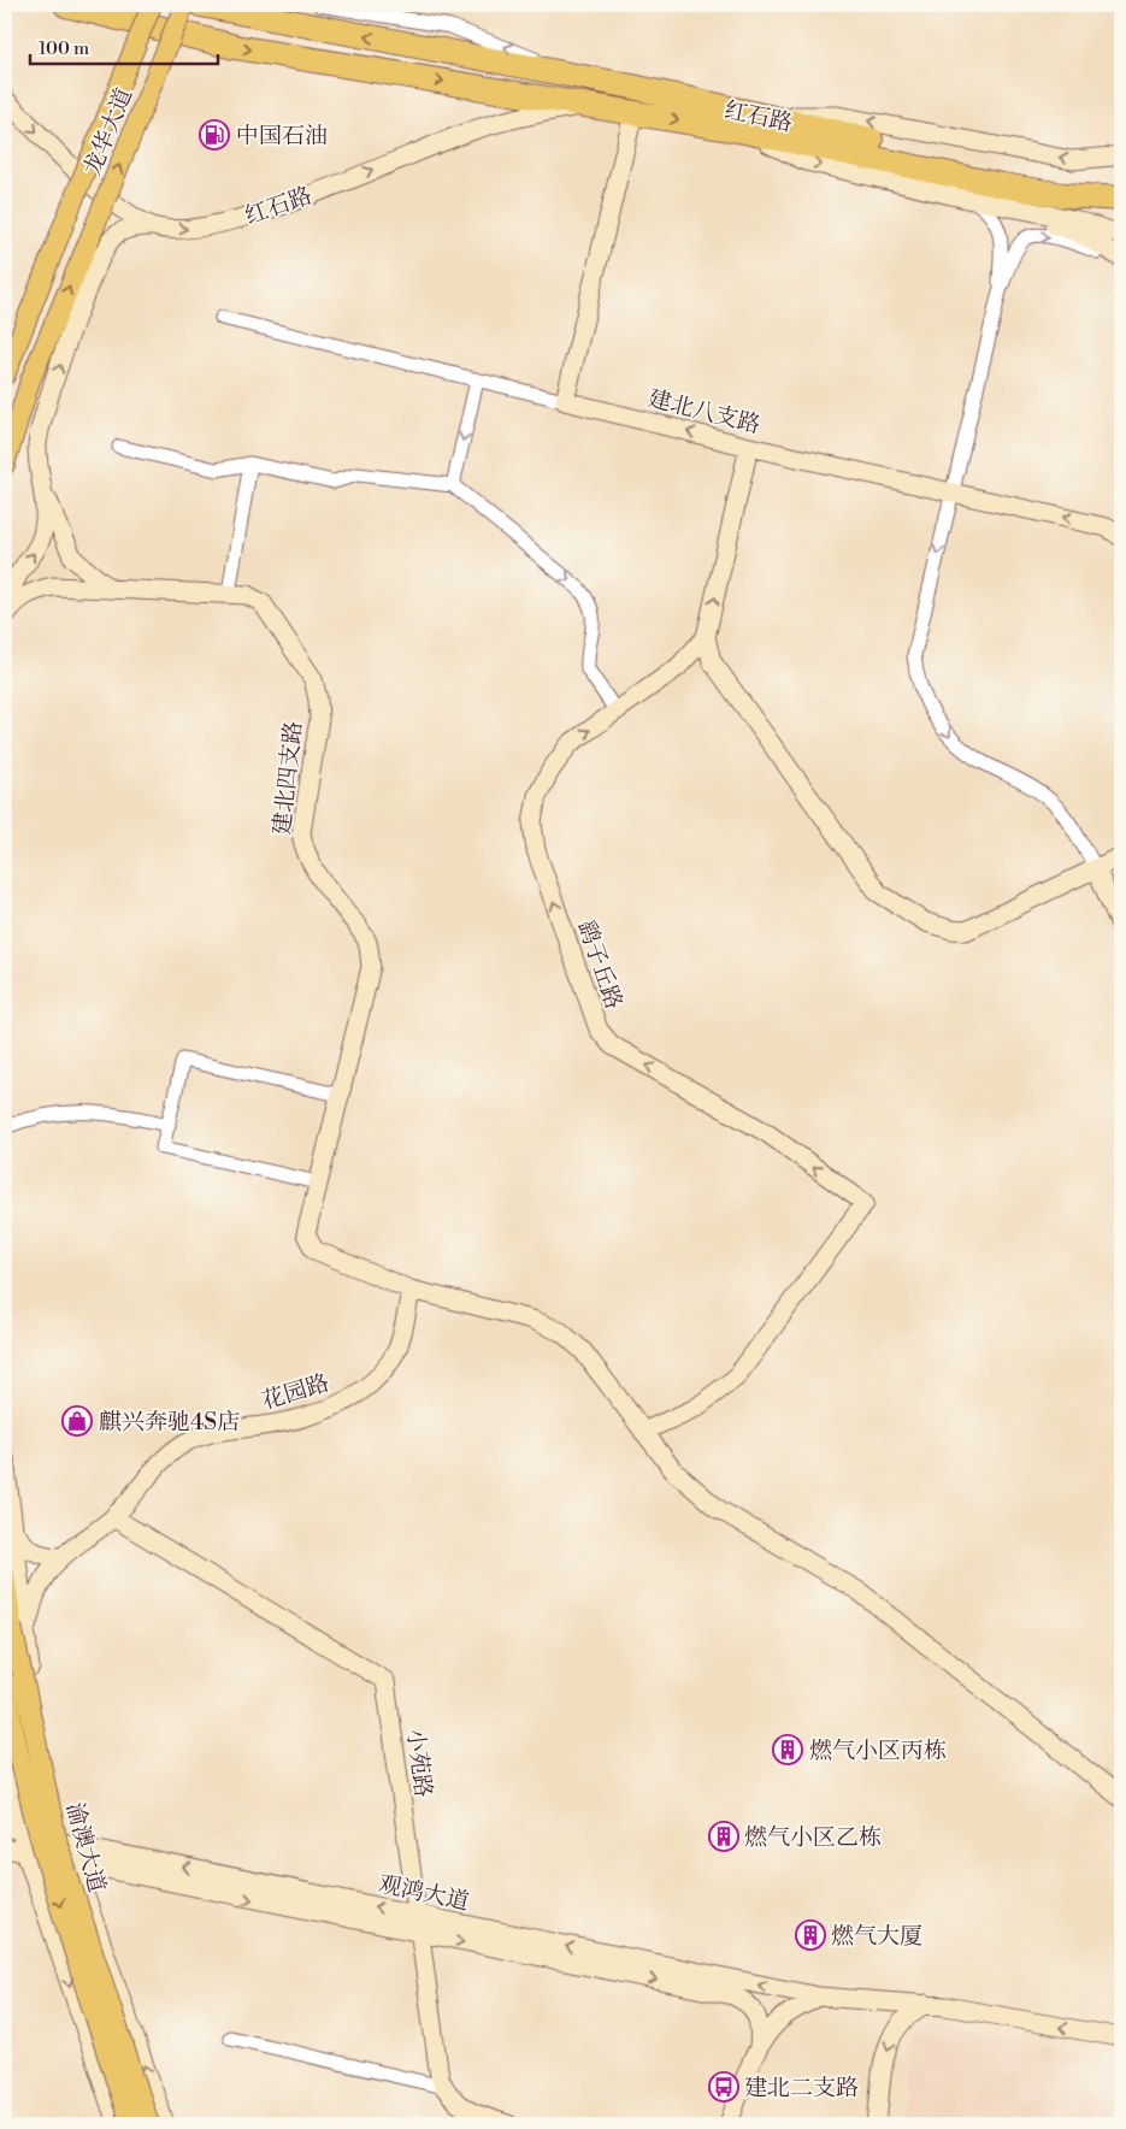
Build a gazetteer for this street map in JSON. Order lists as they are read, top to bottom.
{
  "streets": {
    "highway": ["红石路"],
    "main road": ["龙华大道", "渝澳大道"],
    "street": [
      "建北八支路",
      "建北四支路",
      "鹞子丘路",
      "花园路",
      "小苑路",
      "观鸿大道"
    ]
  },
  "crossings": [
    ["建北四支路", "鹞子丘路"],
    ["建北四支路", "花园路"],
    ["花园路", "小苑路"],
    ["花园路", "渝澳大道"],
    ["小苑路", "观鸿大道"]
  ],
  "one_way": ["建北八支路"],
  "places": {
    "fuel station": ["中国石油"],
    "shop": ["麒兴奔驰4S店"],
    "building": ["燃气小区丙栋", "燃气小区乙栋", "燃气大厦"],
    "bus stop": ["建北二支路"]
  },
  "scale_bar": "100 m"
}
